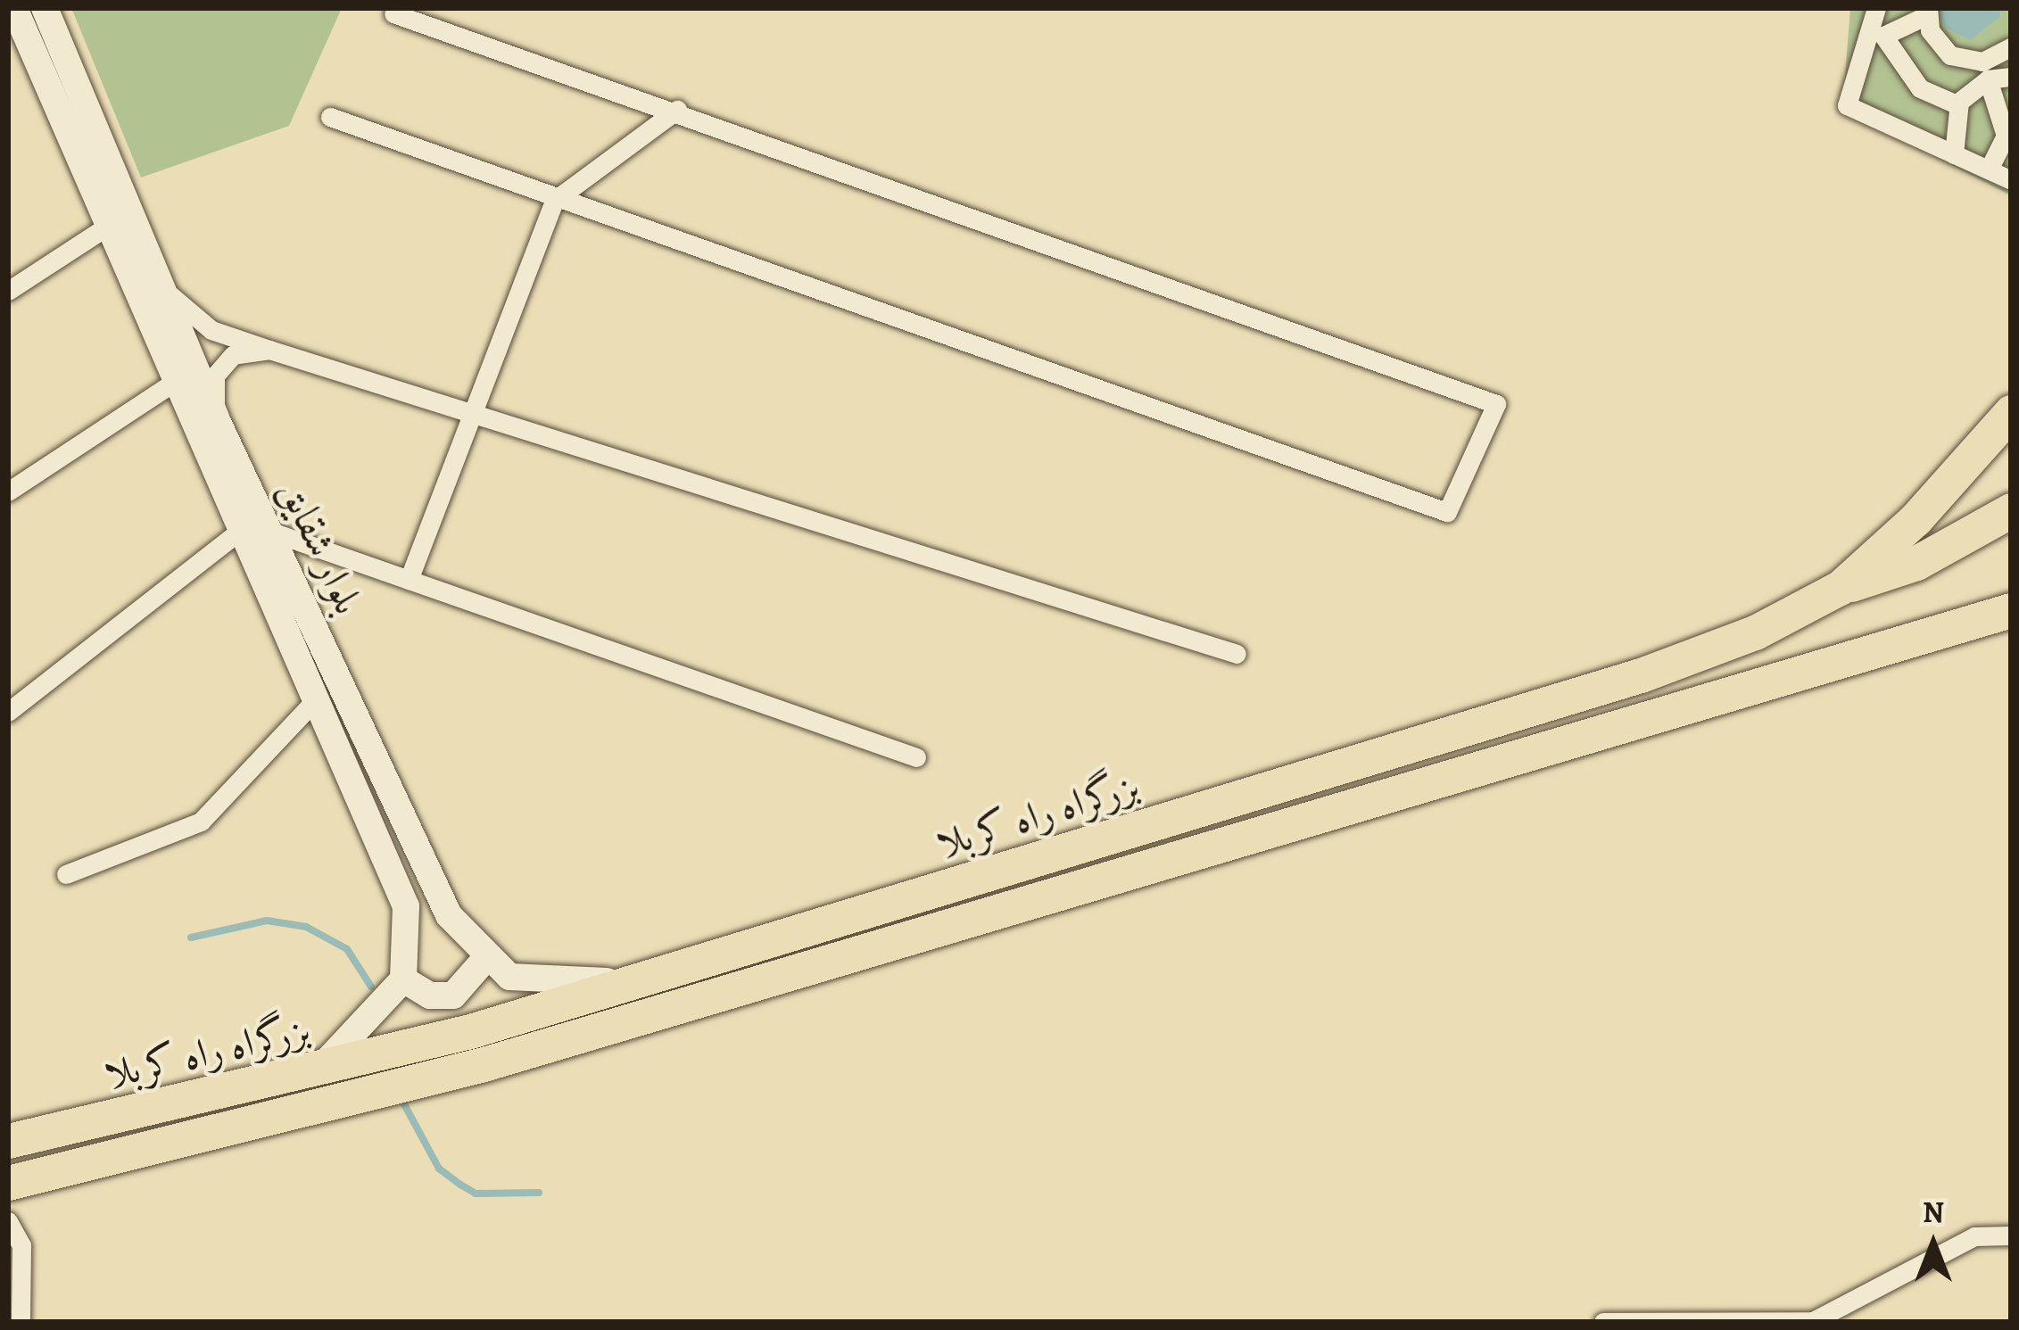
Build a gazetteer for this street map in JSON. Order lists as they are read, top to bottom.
{
  "streets": {
    "highway": ["بزرگراه راه کربلا"],
    "main road": ["بلوار شقایق"]
  },
  "north": "top"
}
